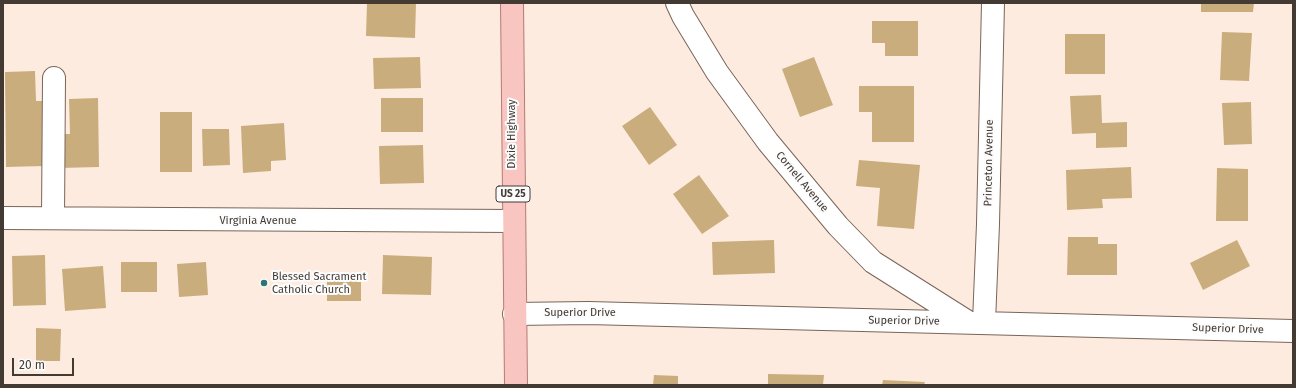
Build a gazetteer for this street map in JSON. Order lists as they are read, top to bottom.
{
  "streets": {
    "main road": ["Dixie Highway", "US 25"],
    "street": [
      "Princeton Avenue",
      "Cornell Avenue",
      "Virginia Avenue",
      "Superior Drive"
    ]
  },
  "crossings": [
    ["Dixie Highway", "Virginia Avenue"],
    ["Dixie Highway", "Superior Drive"],
    ["Princeton Avenue", "Cornell Avenue"],
    ["Princeton Avenue", "Superior Drive"],
    ["Cornell Avenue", "Superior Drive"]
  ],
  "places": ["Blessed Sacrament Catholic Church"],
  "scale_bar": "20 m"
}
